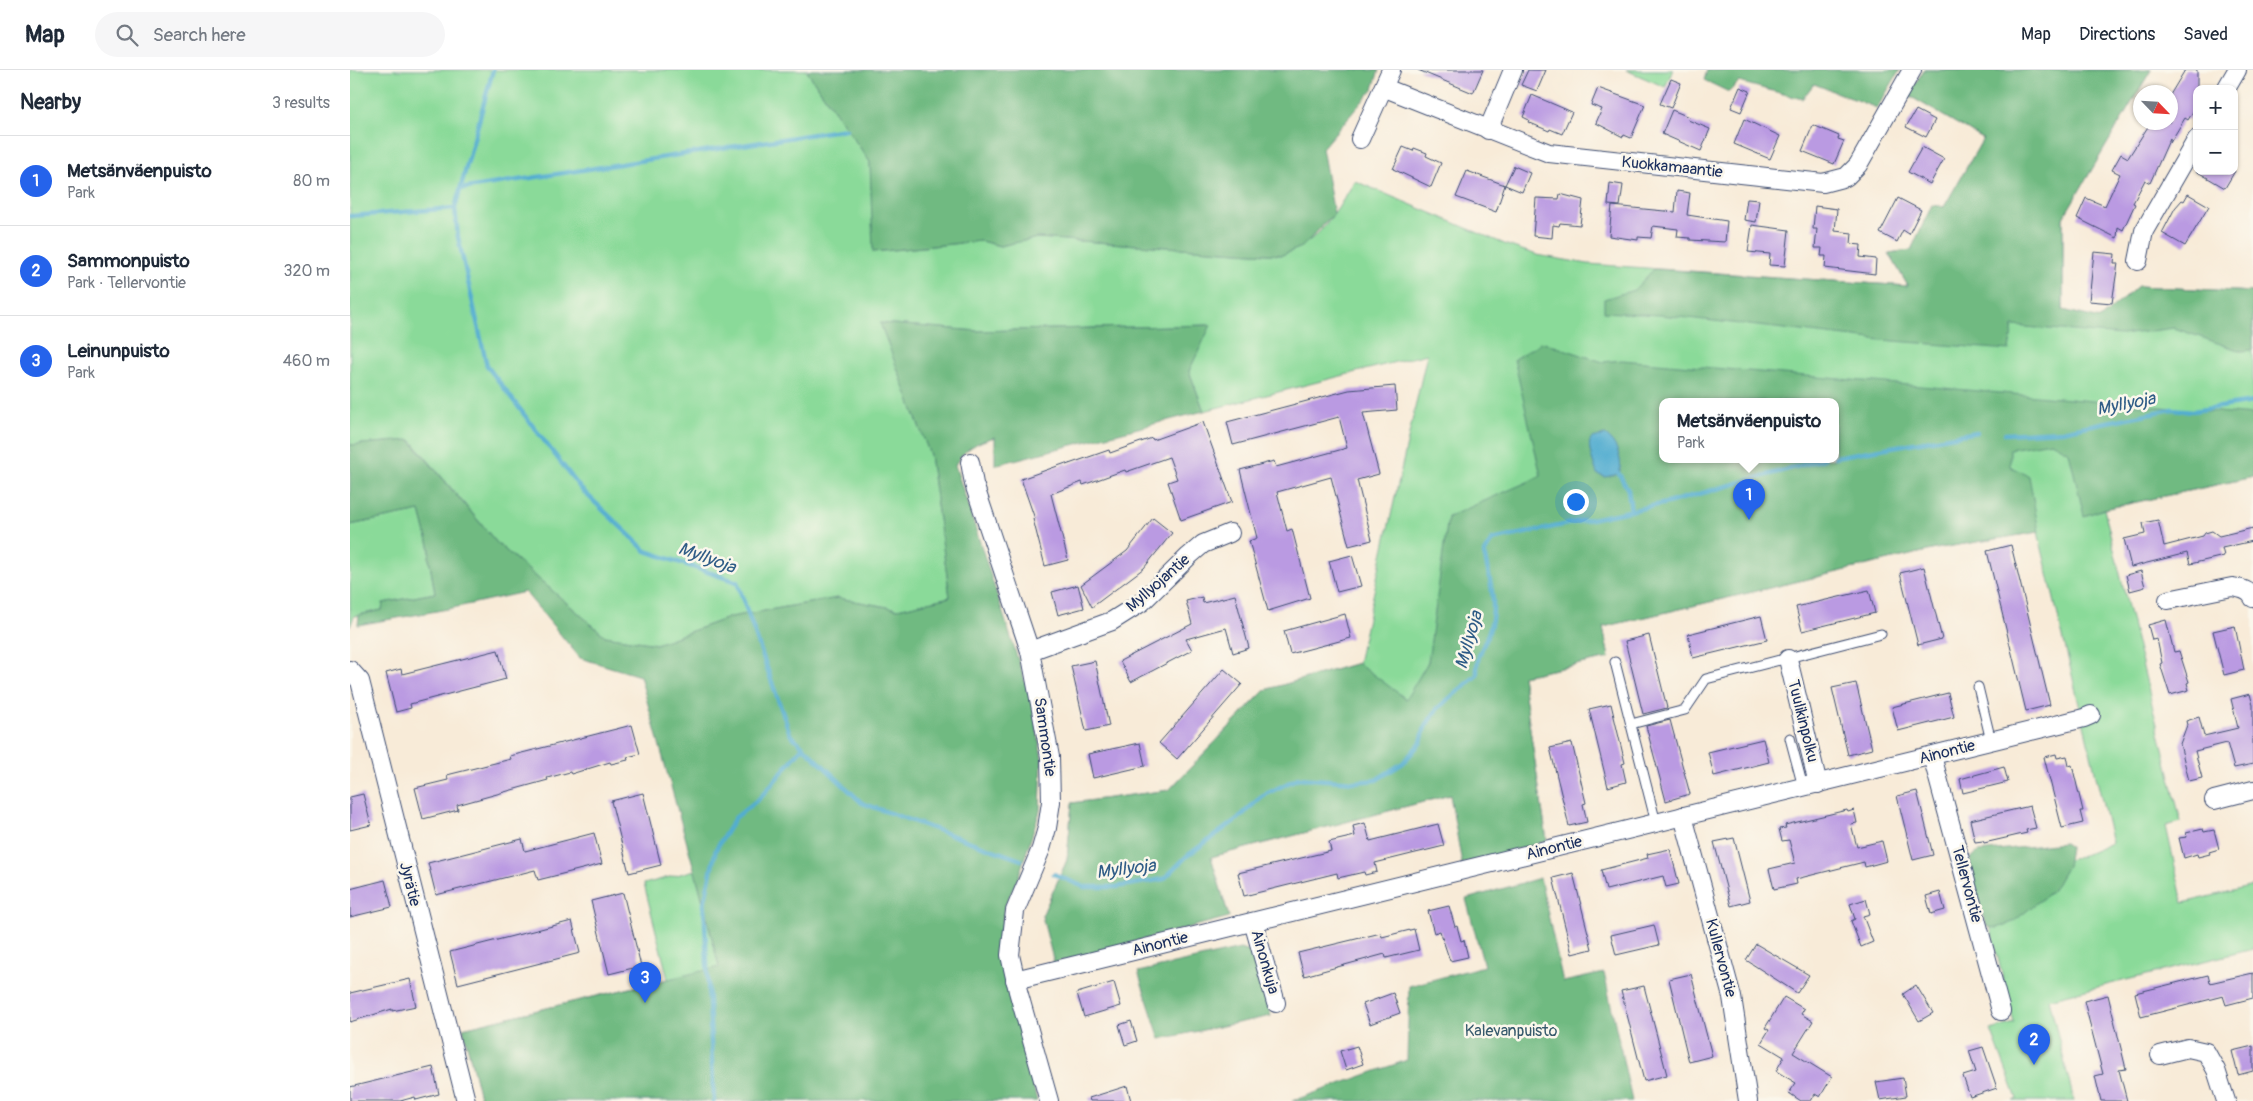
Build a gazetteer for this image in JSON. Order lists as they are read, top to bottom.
{
  "streets": {
    "street": [
      "Kuokkamaantie",
      "Myllyojantie",
      "Tuulikinpolku",
      "Sammontie",
      "Ainontie",
      "Jyrätie",
      "Tellervontie",
      "Kullervontie",
      "Ainonkuja"
    ]
  },
  "crossings": [
    ["Myllyojantie", "Sammontie"],
    ["Tuulikinpolku", "Ainontie"],
    ["Sammontie", "Ainontie"],
    ["Ainontie", "Tellervontie"],
    ["Ainontie", "Kullervontie"],
    ["Ainontie", "Ainonkuja"]
  ],
  "water": ["Myllyoja"],
  "parks": ["Kalevanpuisto"],
  "north": "bottom right",
  "page": {
    "header": "Map",
    "search": "Search here",
    "nav": ["Map", "Directions", "Saved"],
    "heading": ["Nearby", "3 results"],
    "map_buttons": ["+", "−"],
    "list": [
      {
        "mark": "1",
        "name": "Metsänväenpuisto",
        "note": "Park",
        "value": "80 m"
      },
      {
        "mark": "2",
        "name": "Sammonpuisto",
        "note": "Park · Tellervontie",
        "value": "320 m"
      },
      {
        "mark": "3",
        "name": "Leinunpuisto",
        "note": "Park",
        "value": "460 m"
      }
    ],
    "popup": ["Metsänväenpuisto", "Park"],
    "pins": ["1", "3", "2"]
  }
}
